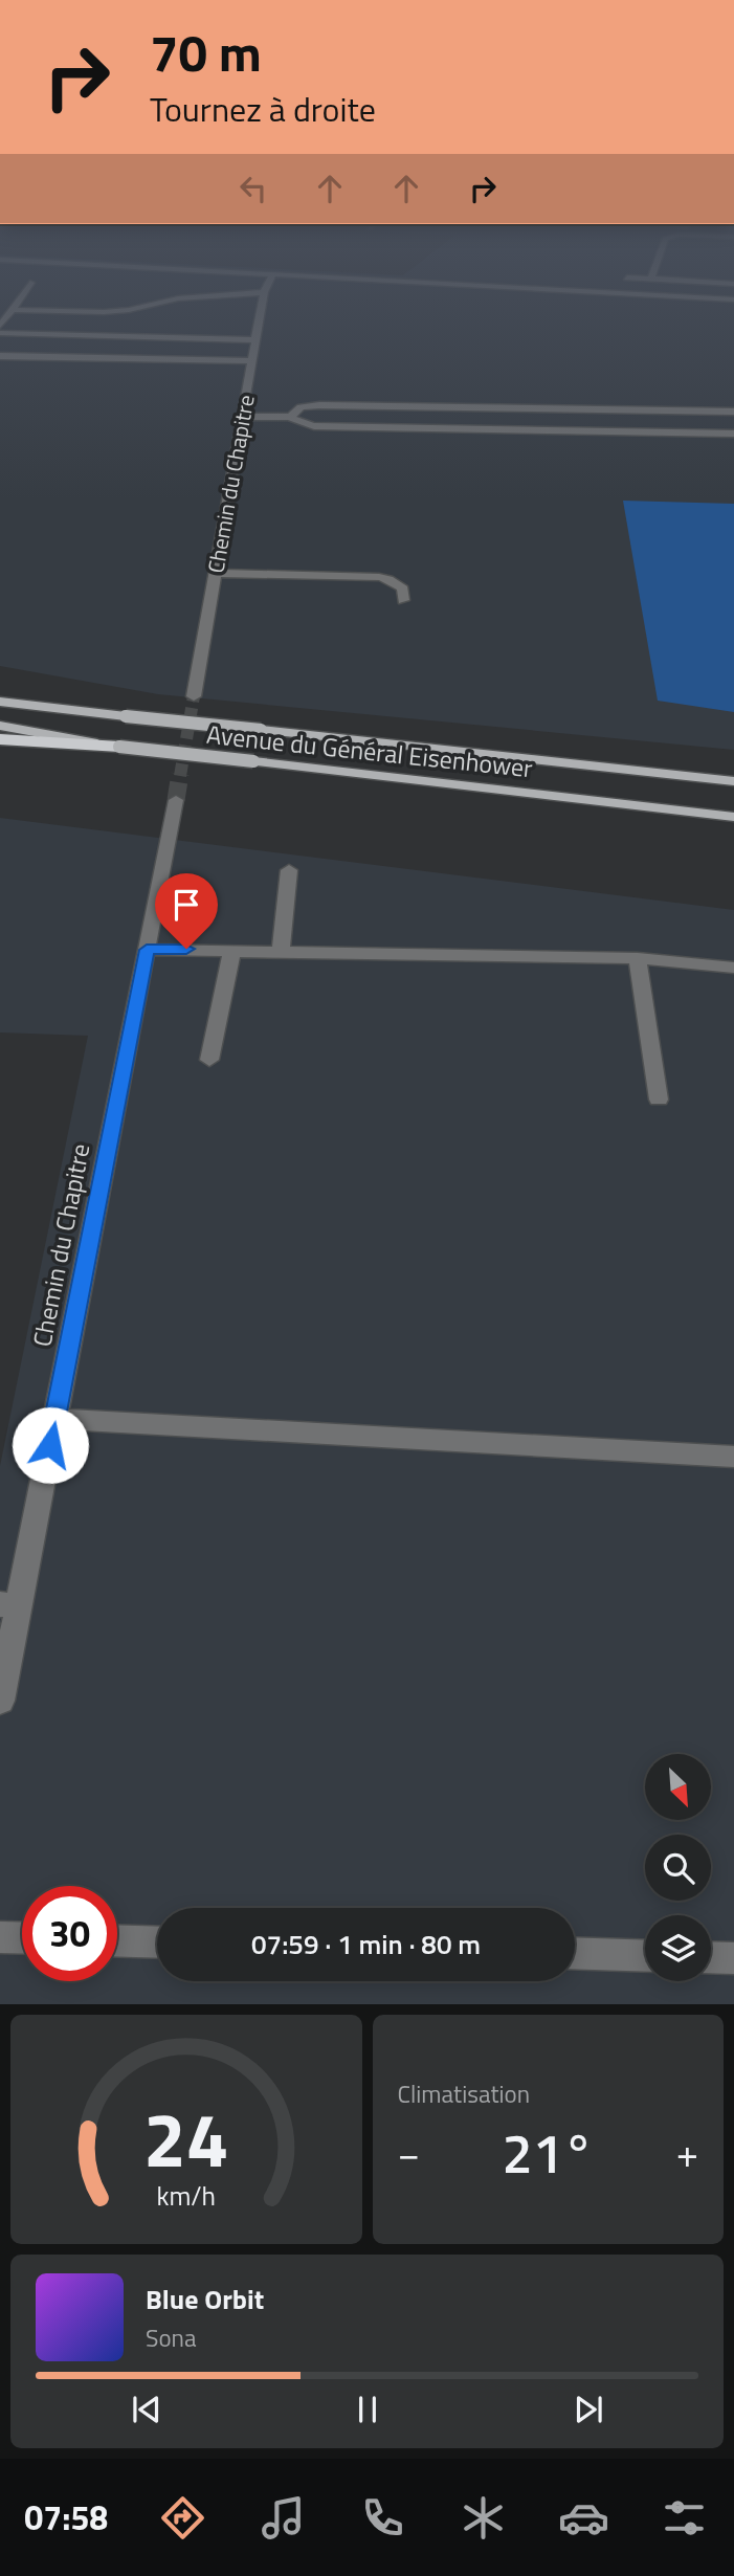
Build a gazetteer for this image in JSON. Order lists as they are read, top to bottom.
{
  "streets": {
    "main road": ["Avenue du Général Eisenhower"],
    "street": ["Chemin du Chapitre"]
  },
  "north": "bottom right",
  "page": {
    "turn": ["70 m", "Tournez à droite"],
    "limit": "30",
    "trip": "07:59 · 1 min · 80 m",
    "tile": "Climatisation",
    "heat": ["−", "21°", "+"],
    "song": ["Blue Orbit", "Sona"],
    "tabs": "07:58",
    "gauge": ["24", "km/h"]
  }
}
